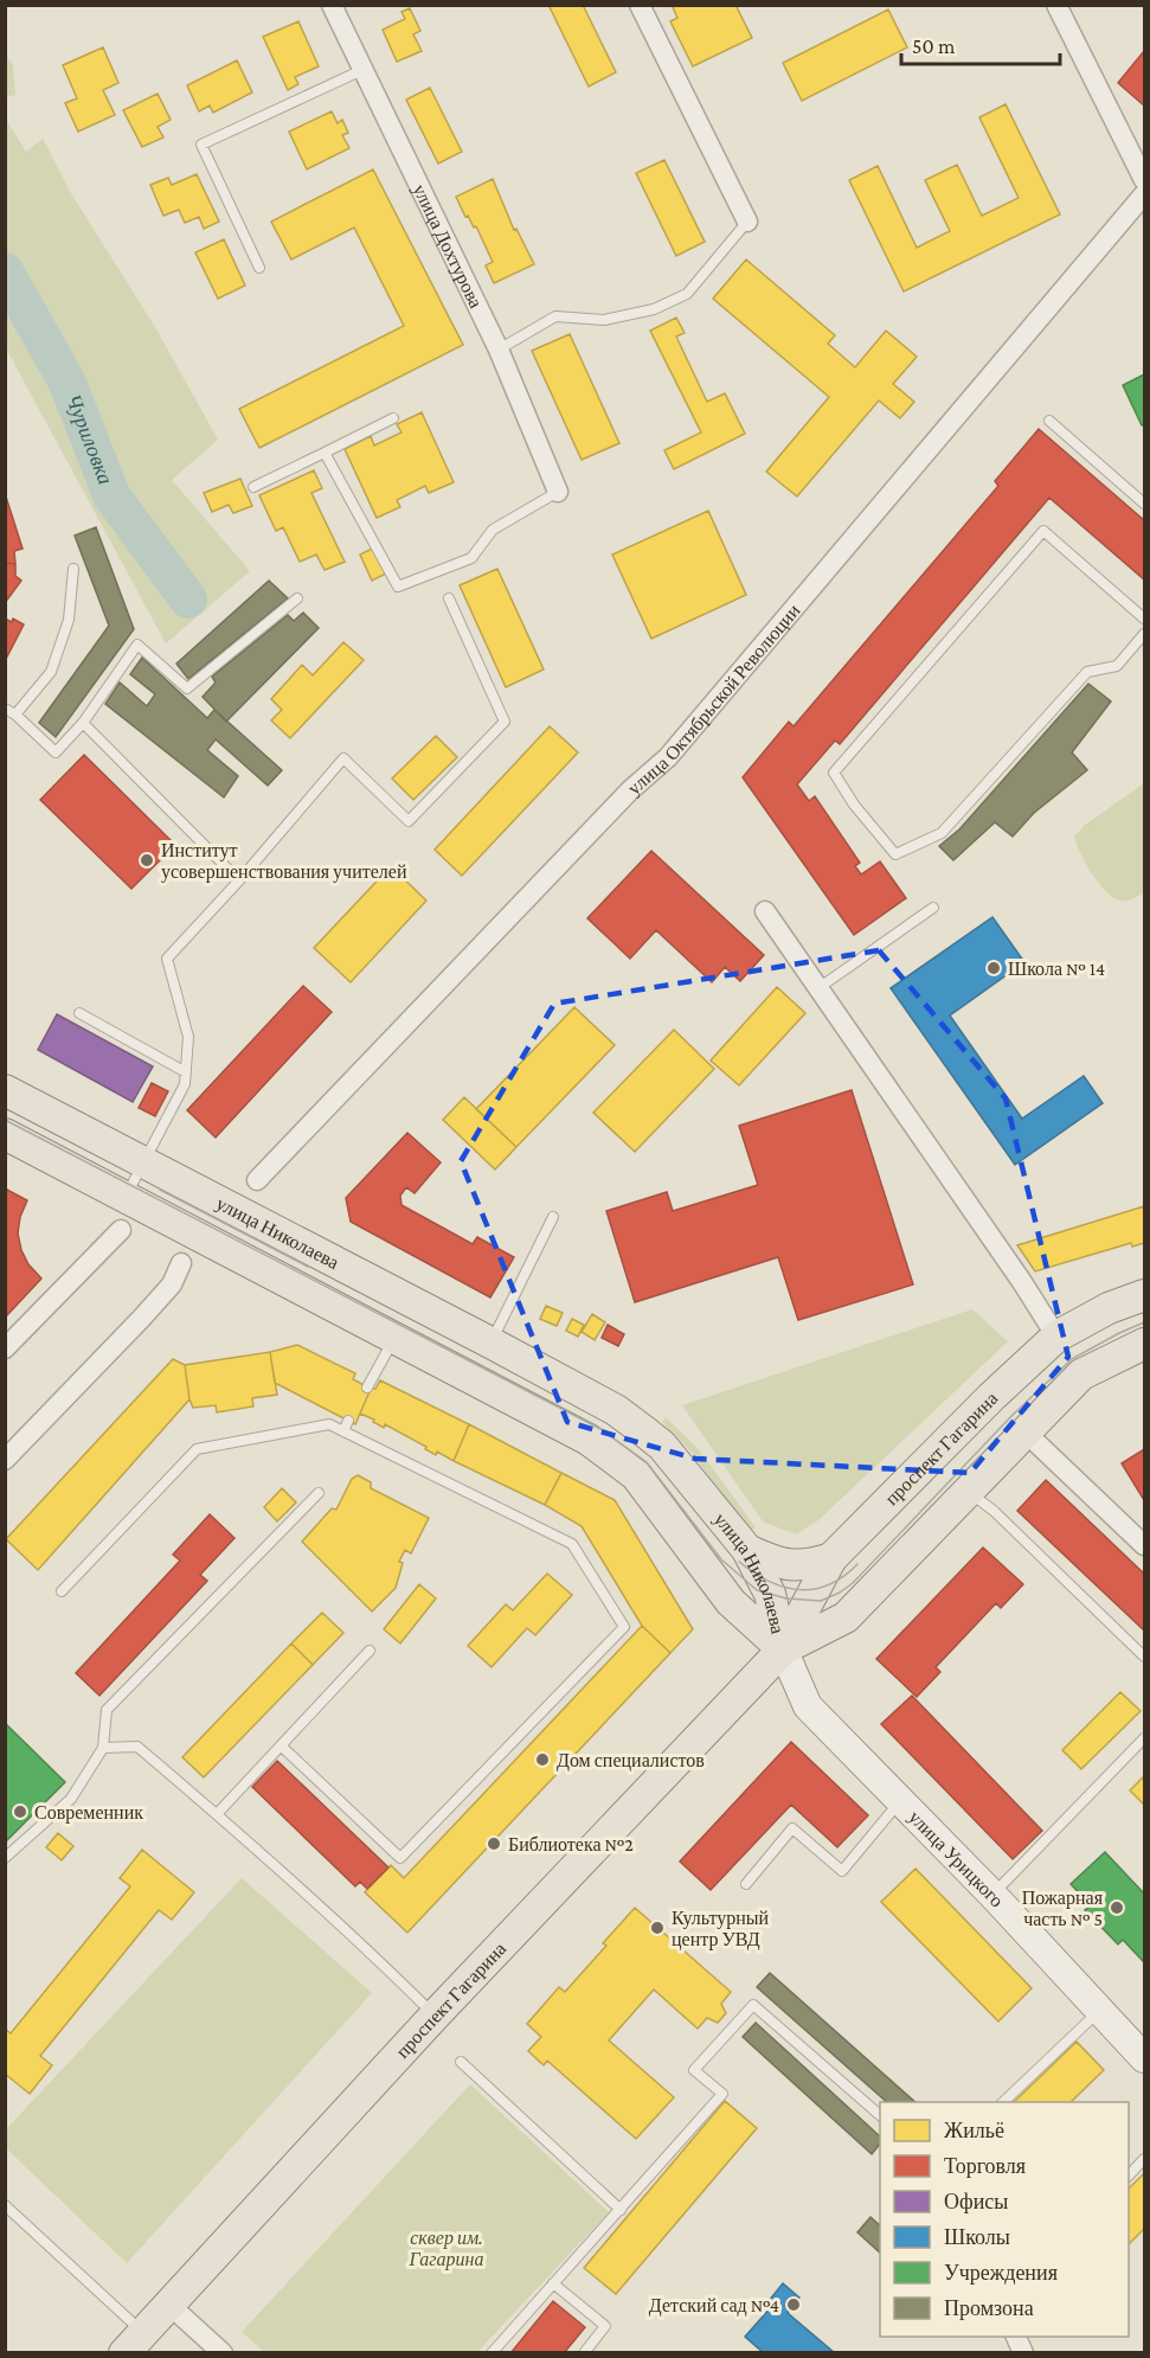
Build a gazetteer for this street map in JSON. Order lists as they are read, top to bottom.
{
  "streets": {
    "main road": ["улица Николаева", "проспект Гагарина"],
    "street": ["улица Дохтурова", "улица Октябрьской Революции", "улица Урицкого"]
  },
  "crossings": [
    ["улица Николаева", "проспект Гагарина"],
    ["улица Николаева", "улица Урицкого"],
    ["проспект Гагарина", "улица Урицкого"]
  ],
  "water": ["Чуриловка"],
  "parks": ["сквер им. Гагарина"],
  "places": [
    "Институт усовершенствования учителей",
    "Школа № 14",
    "Дом специалистов",
    "Современник",
    "Библиотека №2",
    "Пожарная часть № 5",
    "Культурный центр УВД",
    "Детский сад №4"
  ],
  "legend": [
    "Жильё",
    "Торговля",
    "Офисы",
    "Школы",
    "Учреждения",
    "Промзона"
  ],
  "scale_bar": "50 m"
}
